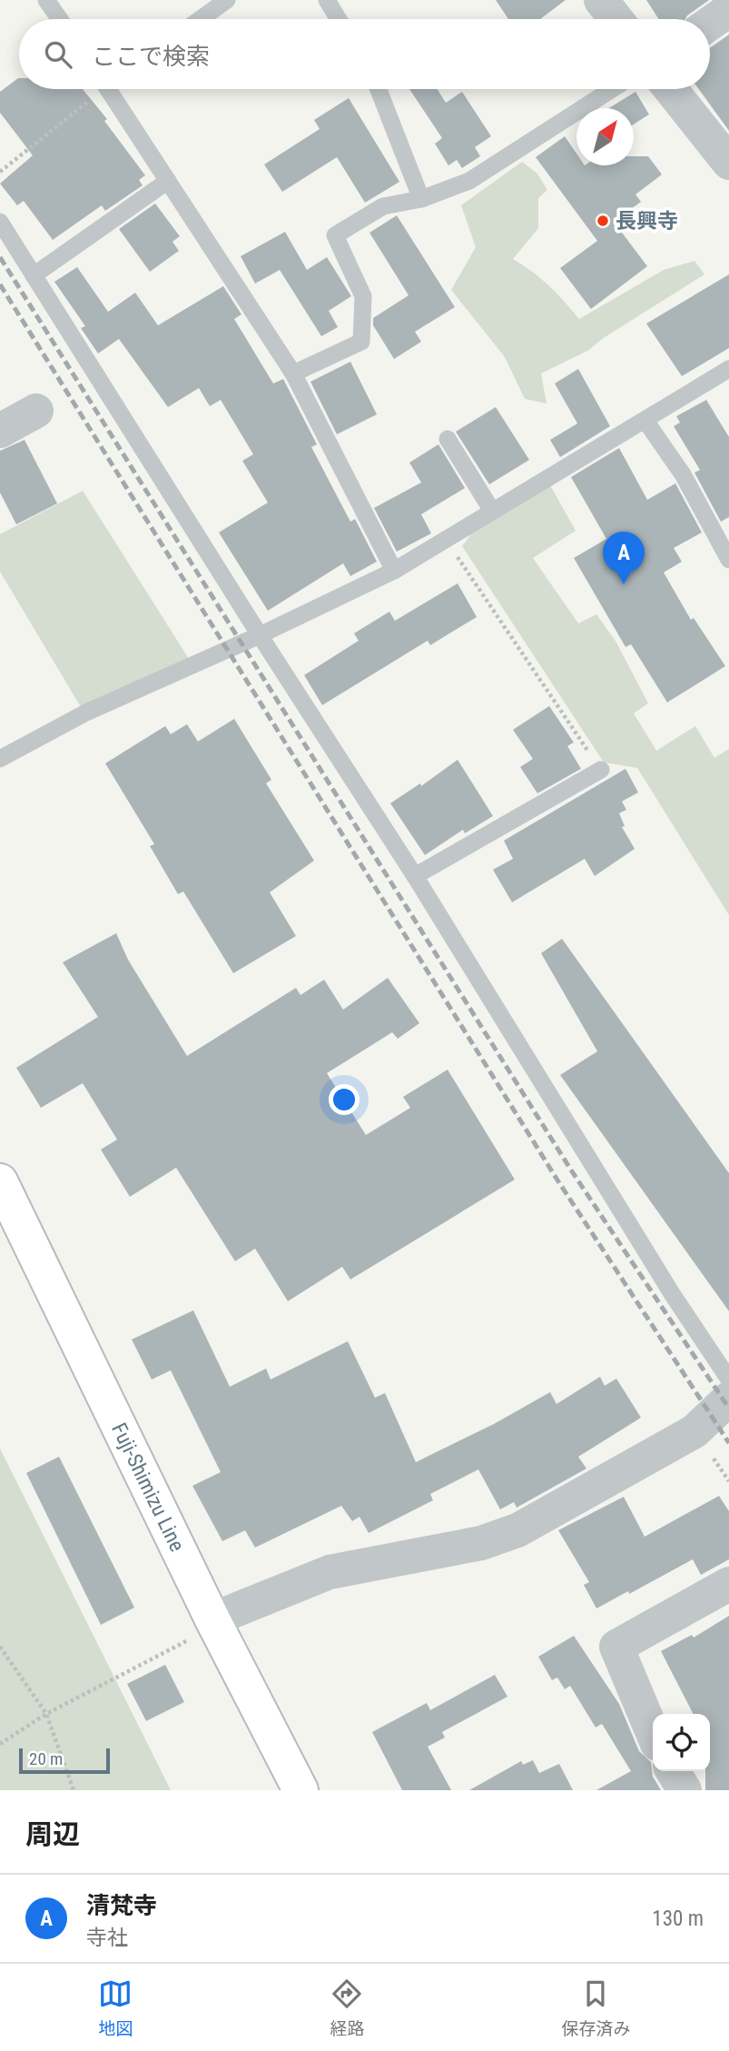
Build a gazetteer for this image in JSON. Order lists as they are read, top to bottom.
{
  "streets": {
    "main road": ["Fuji-Shimizu Line"]
  },
  "places": ["長興寺"],
  "scale_bar": "20 m",
  "north": "top right",
  "page": {
    "search": "ここで検索",
    "pins": "A",
    "scale": "20 m",
    "heading": "周辺",
    "list": [
      {
        "mark": "A",
        "name": "清梵寺",
        "note": "寺社",
        "value": "130 m"
      }
    ],
    "nav": ["地図", "経路", "保存済み"]
  }
}
